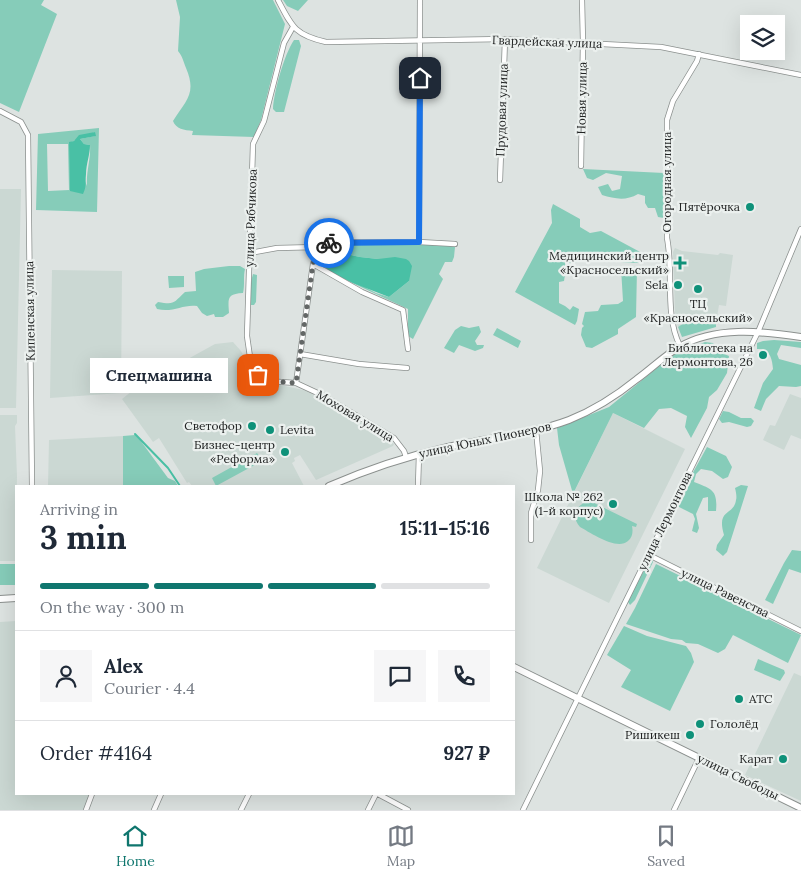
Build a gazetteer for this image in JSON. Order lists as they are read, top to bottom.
{
  "streets": {
    "main road": ["улица Юных Пионеров", "улица Свободы"],
    "street": [
      "Гвардейская улица",
      "Новая улица",
      "Прудовая улица",
      "Огородная улица",
      "улица Рябчикова",
      "Кипенская улица",
      "Моховая улица",
      "улица Лермонтова",
      "улица Равенства"
    ]
  },
  "crossings": [
    ["Гвардейская улица", "Новая улица"],
    ["Гвардейская улица", "Прудовая улица"],
    ["Гвардейская улица", "Огородная улица"],
    ["Гвардейская улица", "улица Рябчикова"],
    ["Огородная улица", "улица Юных Пионеров"],
    ["улица Рябчикова", "Моховая улица"],
    ["Моховая улица", "улица Юных Пионеров"],
    ["улица Юных Пионеров", "улица Лермонтова"],
    ["улица Лермонтова", "улица Равенства"],
    ["улица Лермонтова", "улица Свободы"]
  ],
  "places": {
    "other": [
      "Пятёрочка",
      "Sela",
      "ТЦ «Красносельский»",
      "Библиотека на Лермонтова, 26",
      "Спецмашина",
      "Светофор",
      "Levita",
      "Бизнес-центр «Реформа»",
      "Школа № 262 (1-й корпус)",
      "АТС",
      "Гололёд",
      "Ришикеш",
      "Карат"
    ],
    "health": ["Медицинский центр «Красносельский»"]
  },
  "page": {
    "bubble": "Спецмашина",
    "heading": ["3 min", "Arriving in", "15:11–15:16"],
    "panel": [
      "Alex",
      "Courier · 4.4",
      "Order #4164",
      "927 ₽"
    ],
    "bar": "On the way · 300 m",
    "tabs": ["Home", "Map", "Saved"]
  }
}
